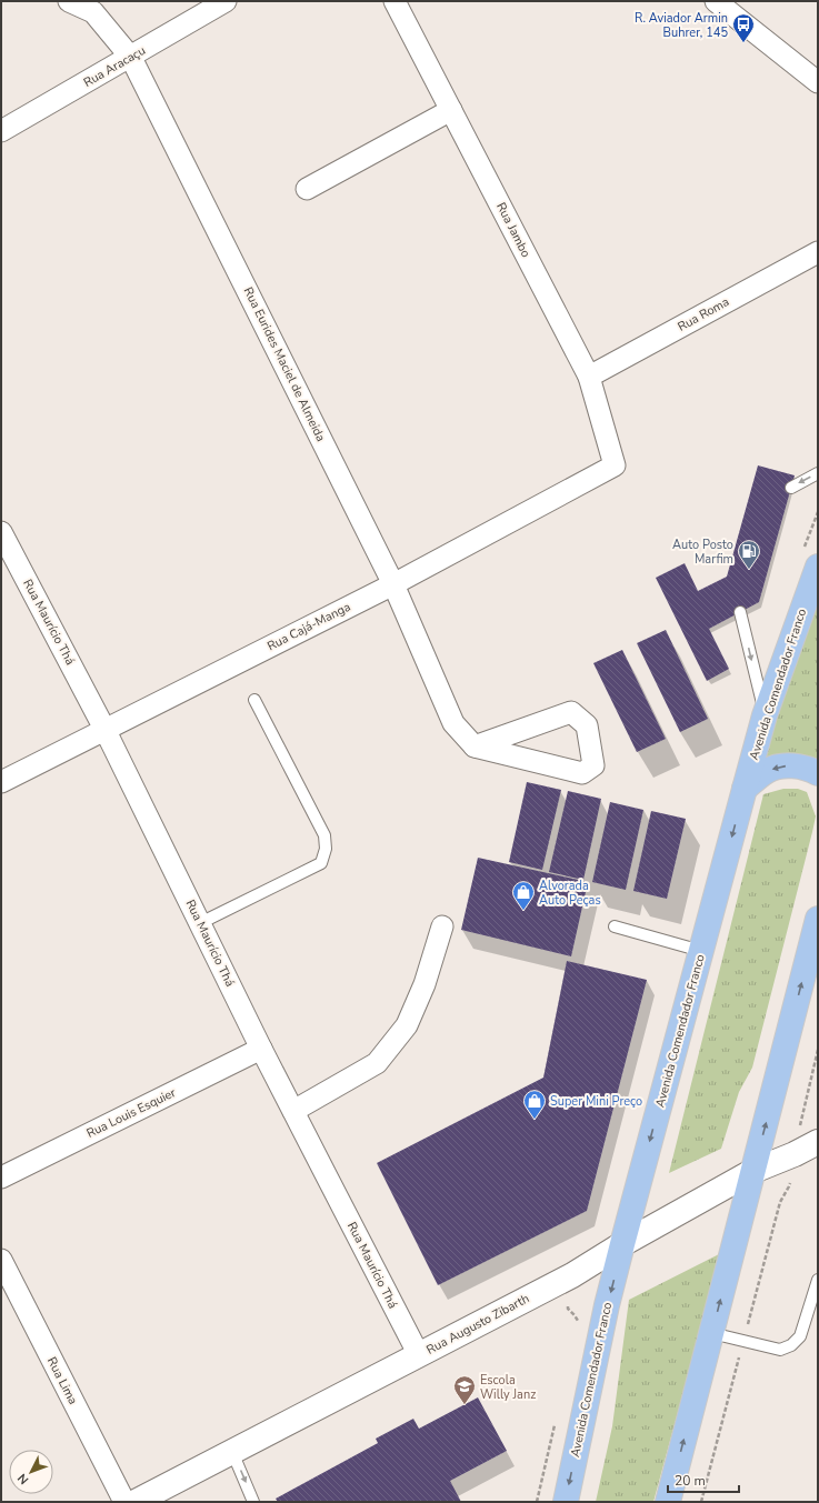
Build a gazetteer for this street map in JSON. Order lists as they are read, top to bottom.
{
  "streets": {
    "highway": ["Avenida Comendador Franco"],
    "main road": ["Rua Augusto Zibarth"],
    "street": [
      "Rua Aracaçu",
      "Rua Jambo",
      "Rua Roma",
      "Rua Eurides Maciel de Almeida",
      "Rua Maurício Thá",
      "Rua Cajá-Manga",
      "Rua Louis Esquier",
      "Rua Lima"
    ]
  },
  "crossings": [
    ["Rua Aracaçu", "Rua Eurides Maciel de Almeida"],
    ["Rua Jambo", "Rua Roma"],
    ["Rua Jambo", "Rua Cajá-Manga"],
    ["Rua Eurides Maciel de Almeida", "Rua Cajá-Manga"],
    ["Rua Maurício Thá", "Rua Cajá-Manga"],
    ["Rua Maurício Thá", "Rua Louis Esquier"],
    ["Rua Maurício Thá", "Rua Augusto Zibarth"],
    ["Avenida Comendador Franco", "Rua Augusto Zibarth"]
  ],
  "places": {
    "bus stop": ["R. Aviador Armin Buhrer, 145"],
    "fuel station": ["Auto Posto Marfim"],
    "shop": ["Alvorada Auto Peças", "Super Mini Preço"],
    "school or university": ["Escola Willy Janz"]
  },
  "scale_bar": "20 m",
  "north": "bottom left"
}
